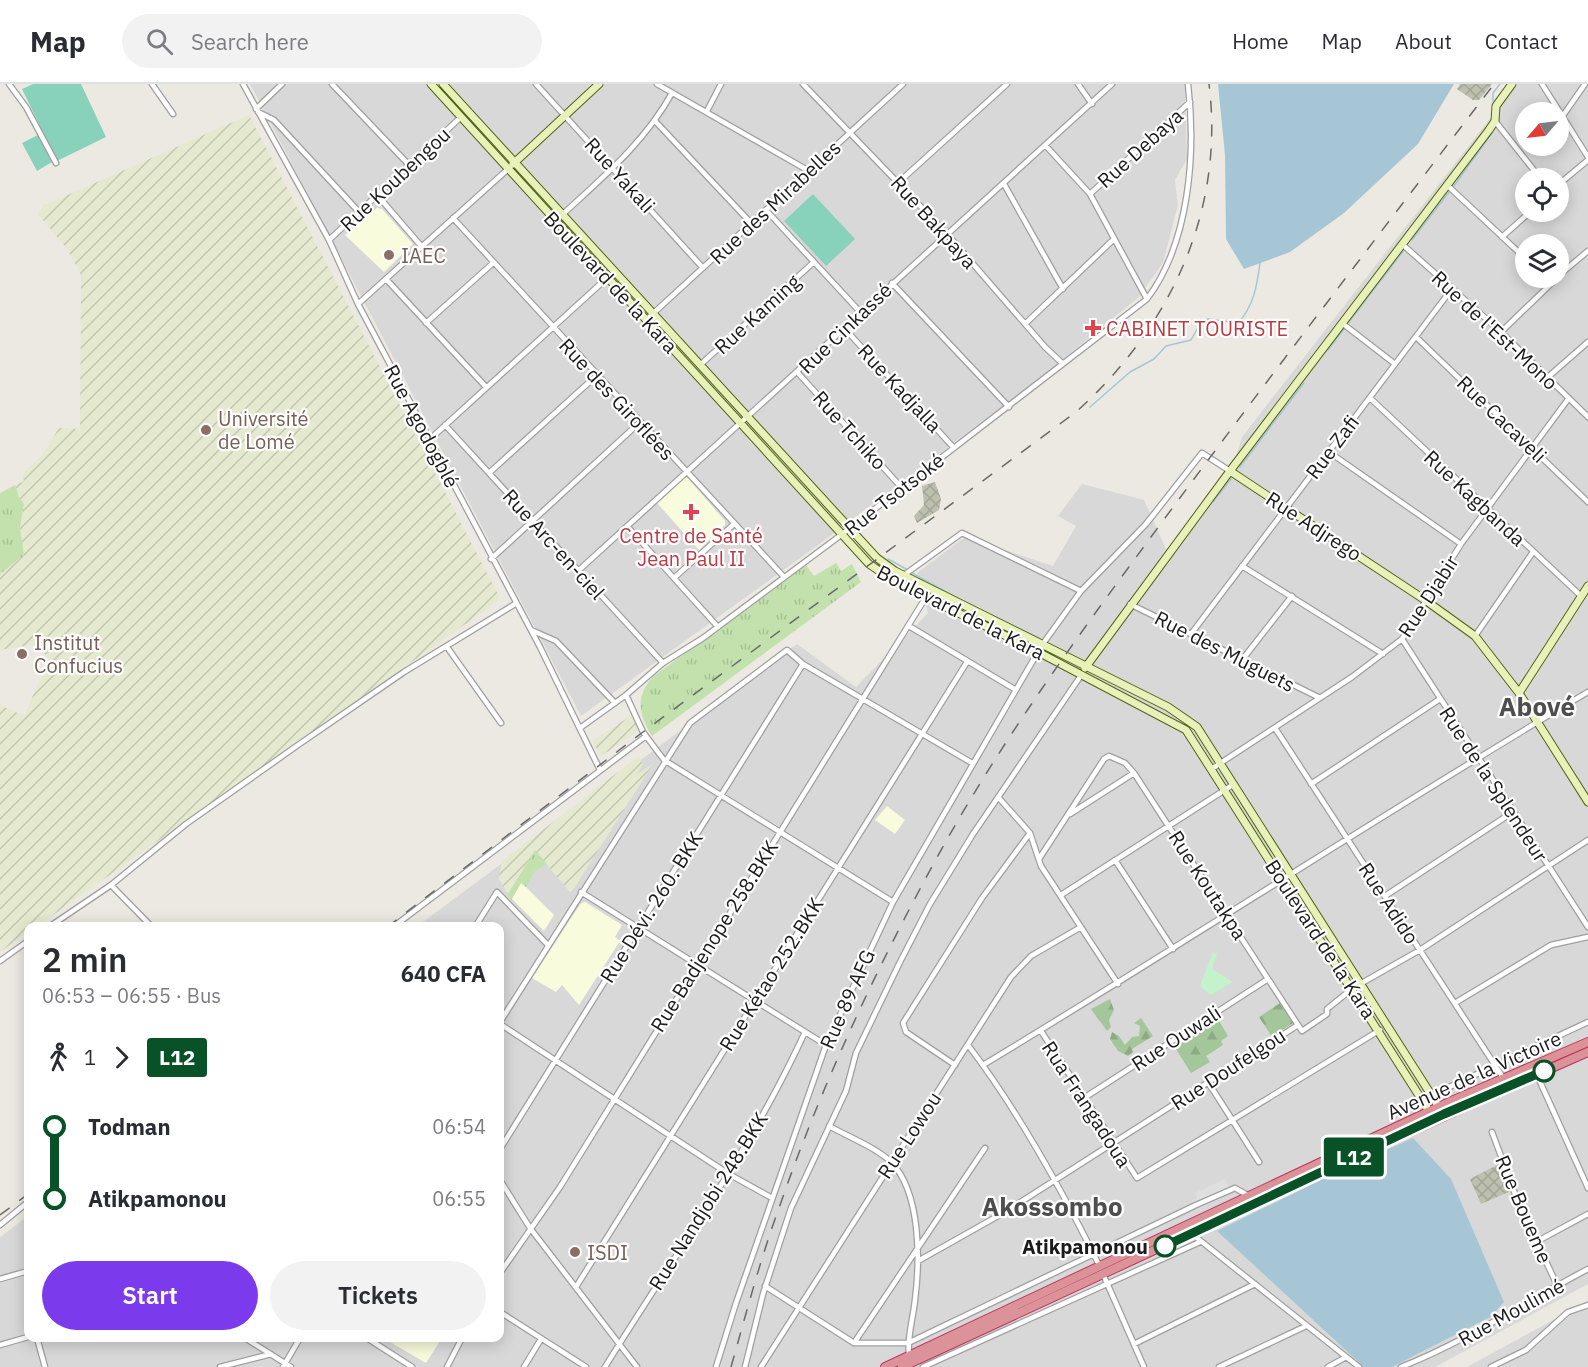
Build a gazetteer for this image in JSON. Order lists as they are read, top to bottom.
{
  "streets": {
    "highway": ["Avenue de la Victoire"],
    "main road": ["Boulevard de la Kara", "Rue Adjrego"],
    "street": [
      "Rue Debaya",
      "Rue Yakali",
      "Rue Koubengou",
      "Rue des Mirabelles",
      "Rue Bakpaya",
      "Rue Kaming",
      "Rue Cinkassé",
      "Rue de l'Est-Mono",
      "Rue Kadjalla",
      "Rue des Giroflées",
      "Rue Cacaveli",
      "Rue Agodogblé",
      "Rue Tchiko",
      "Rue Zafi",
      "Rue Tsotsoké",
      "Rue Kagbanda",
      "Rue Arc-en-ciel",
      "Rue Djabir",
      "Rue des Muguets",
      "Rue de la Splendeur",
      "Rue Koutakpa",
      "Rue Adido",
      "Rue Dévi. 260. BKK",
      "Rue Badjenope 258.BKK",
      "Rue Kétao 252.BKK",
      "Rue 89 AFG",
      "Rue Ouwali",
      "Rue Doufelgou",
      "Rua Frangadoua",
      "Rue Lowou",
      "Rue Nandjobi 248.BKK",
      "Rue Boueme",
      "Rue Moulimé"
    ]
  },
  "crossings": [
    ["Rue Debaya", "Rue Tsotsoké"],
    ["Rue Yakali", "Rue des Mirabelles"],
    ["Rue Koubengou", "Boulevard de la Kara"],
    ["Rue Koubengou", "Rue Agodogblé"],
    ["Rue des Mirabelles", "Rue Bakpaya"],
    ["Rue des Mirabelles", "Boulevard de la Kara"],
    ["Rue Bakpaya", "Rue Cinkassé"],
    ["Rue Bakpaya", "Rue Tsotsoké"],
    ["Boulevard de la Kara", "Rue Kaming"],
    ["Boulevard de la Kara", "Rue Cinkassé"],
    ["Boulevard de la Kara", "Rue Tsotsoké"],
    ["Boulevard de la Kara", "Rue Djabir"],
    ["Boulevard de la Kara", "Rue Badjenope 258.BKK"],
    ["Boulevard de la Kara", "Rue 89 AFG"],
    ["Boulevard de la Kara", "Rue Doufelgou"],
    ["Boulevard de la Kara", "Avenue de la Victoire"],
    ["Rue Cinkassé", "Rue Kadjalla"],
    ["Rue Cinkassé", "Rue des Giroflées"],
    ["Rue Cinkassé", "Rue Tchiko"],
    ["Rue Cinkassé", "Rue Arc-en-ciel"],
    ["Rue de l'Est-Mono", "Rue Zafi"],
    ["Rue de l'Est-Mono", "Rue Djabir"],
    ["Rue Kadjalla", "Rue Tsotsoké"],
    ["Rue des Giroflées", "Rue Tsotsoké"],
    ["Rue Cacaveli", "Rue Zafi"],
    ["Rue Cacaveli", "Rue Djabir"],
    ["Rue Agodogblé", "Rue Tsotsoké"],
    ["Rue Tchiko", "Rue Tsotsoké"],
    ["Rue Zafi", "Rue Kagbanda"],
    ["Rue Zafi", "Rue Adjrego"],
    ["Rue Zafi", "Rue des Muguets"],
    ["Rue Tsotsoké", "Rue Arc-en-ciel"],
    ["Rue Kagbanda", "Rue Djabir"],
    ["Rue Adjrego", "Rue Djabir"],
    ["Rue Adjrego", "Rue 89 AFG"],
    ["Rue Djabir", "Rue des Muguets"],
    ["Rue Djabir", "Rue de la Splendeur"],
    ["Rue Djabir", "Rue Adido"],
    ["Rue de la Splendeur", "Rue Doufelgou"],
    ["Rue Koutakpa", "Rue Ouwali"],
    ["Rue Koutakpa", "Rue Doufelgou"],
    ["Rue Adido", "Rue Doufelgou"],
    ["Rue Adido", "Avenue de la Victoire"],
    ["Rue Ouwali", "Rua Frangadoua"],
    ["Rue Doufelgou", "Rua Frangadoua"],
    ["Rue Boueme", "Rue Moulimé"]
  ],
  "districts": ["Abové", "Akossombo"],
  "places": {
    "other": [
      "IAEC",
      "Université de Lomé",
      "Institut Confucius",
      "Atikpamonou",
      "ISDI"
    ],
    "health": ["CABINET TOURISTE", "Centre de Santé Jean Paul II"]
  },
  "lines": ["bus line L12"],
  "north": "bottom left",
  "page": {
    "header": "Map",
    "search": "Search here",
    "nav": [
      "Home",
      "Map",
      "About",
      "Contact"
    ],
    "on_map": "L12",
    "heading": ["2 min", "06:53 – 06:55 · Bus", "640 CFA"],
    "legs": ["1", "L12"],
    "list": [
      {
        "name": "Todman",
        "value": "06:54"
      },
      {
        "name": "Atikpamonou",
        "value": "06:55"
      }
    ],
    "buttons": ["Start", "Tickets"]
  }
}
